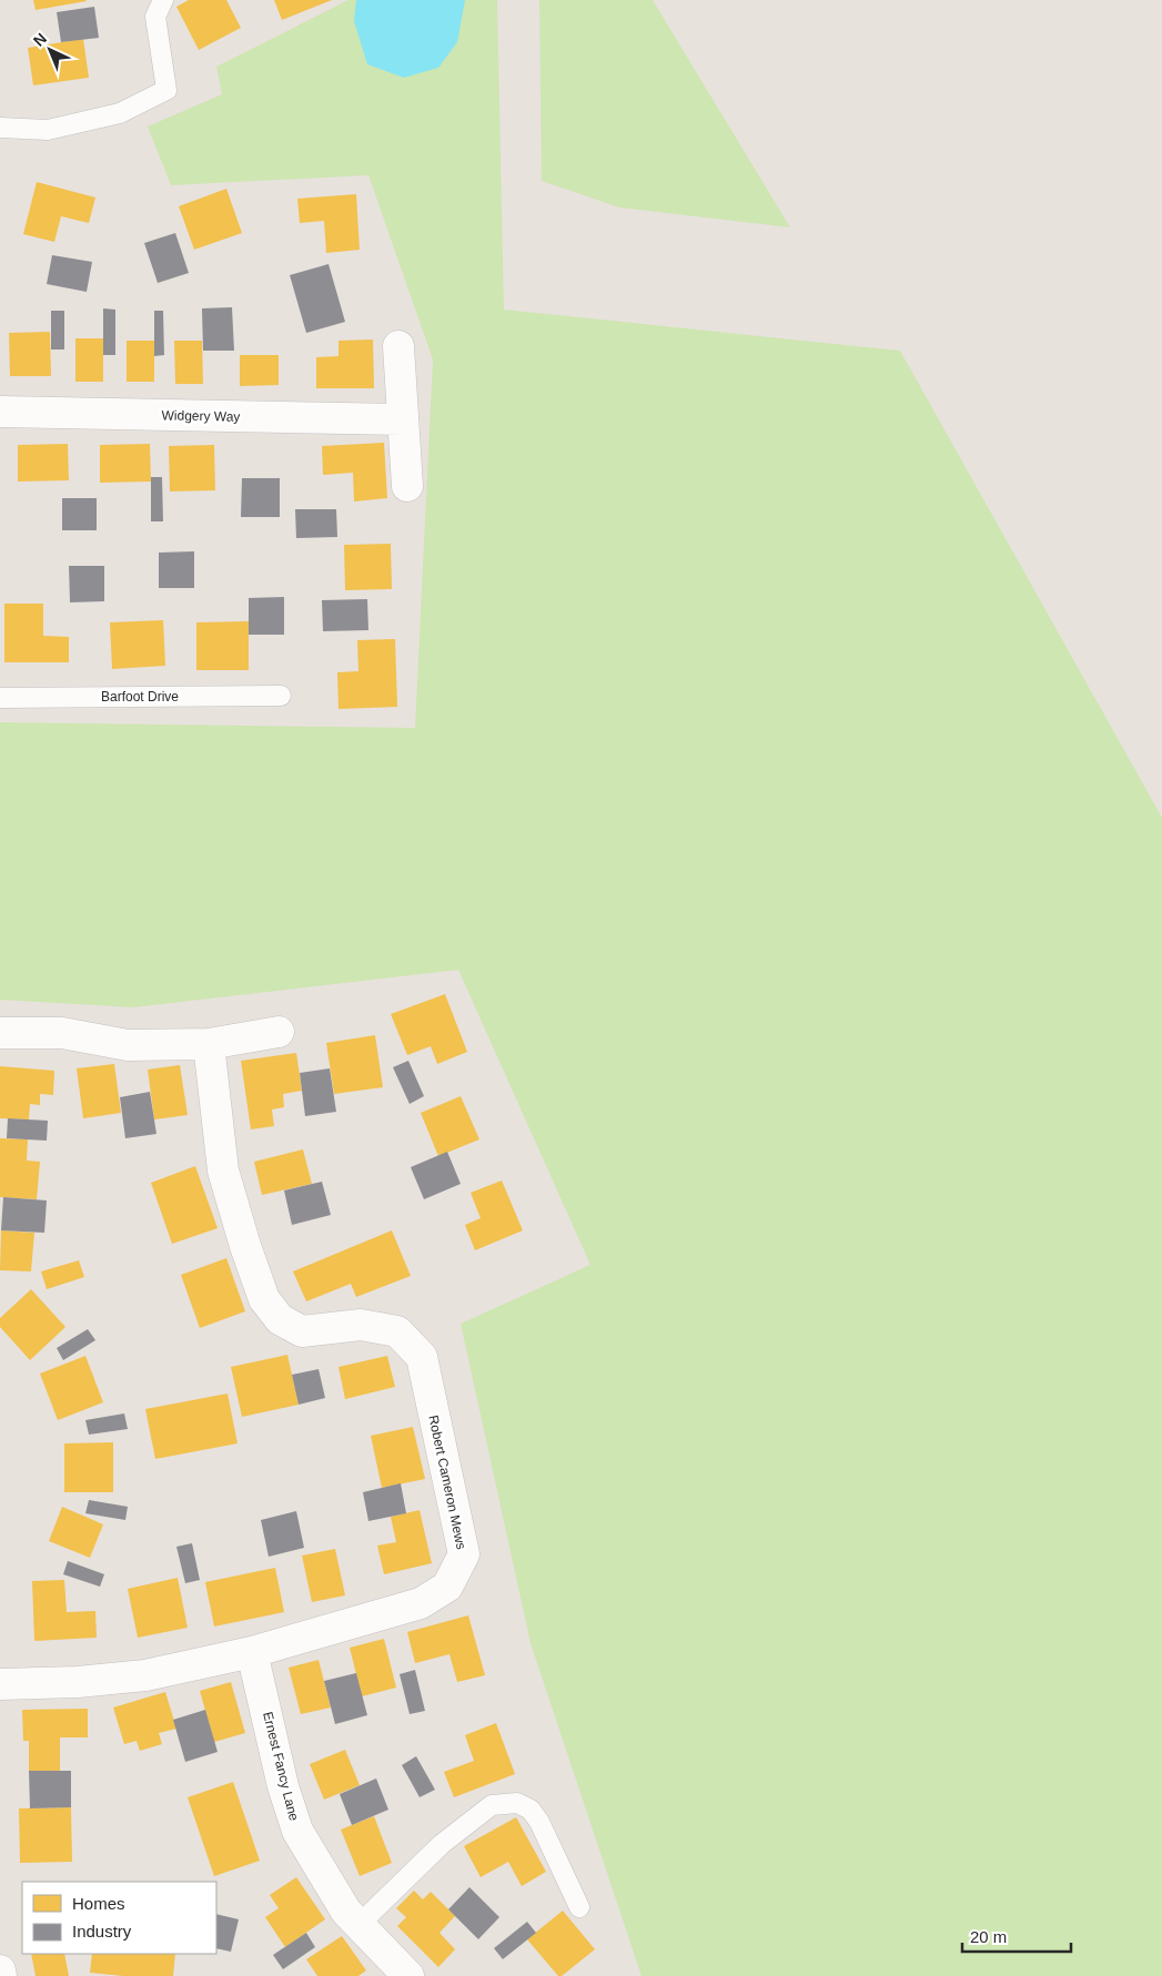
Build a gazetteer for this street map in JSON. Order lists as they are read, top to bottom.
{
  "streets": {
    "street": ["Widgery Way", "Robert Cameron Mews", "Ernest Fancy Lane"],
    "lane": ["Barfoot Drive"]
  },
  "crossings": [
    ["Robert Cameron Mews", "Ernest Fancy Lane"]
  ],
  "legend": ["Homes", "Industry"],
  "scale_bar": "20 m",
  "north": "top left"
}
